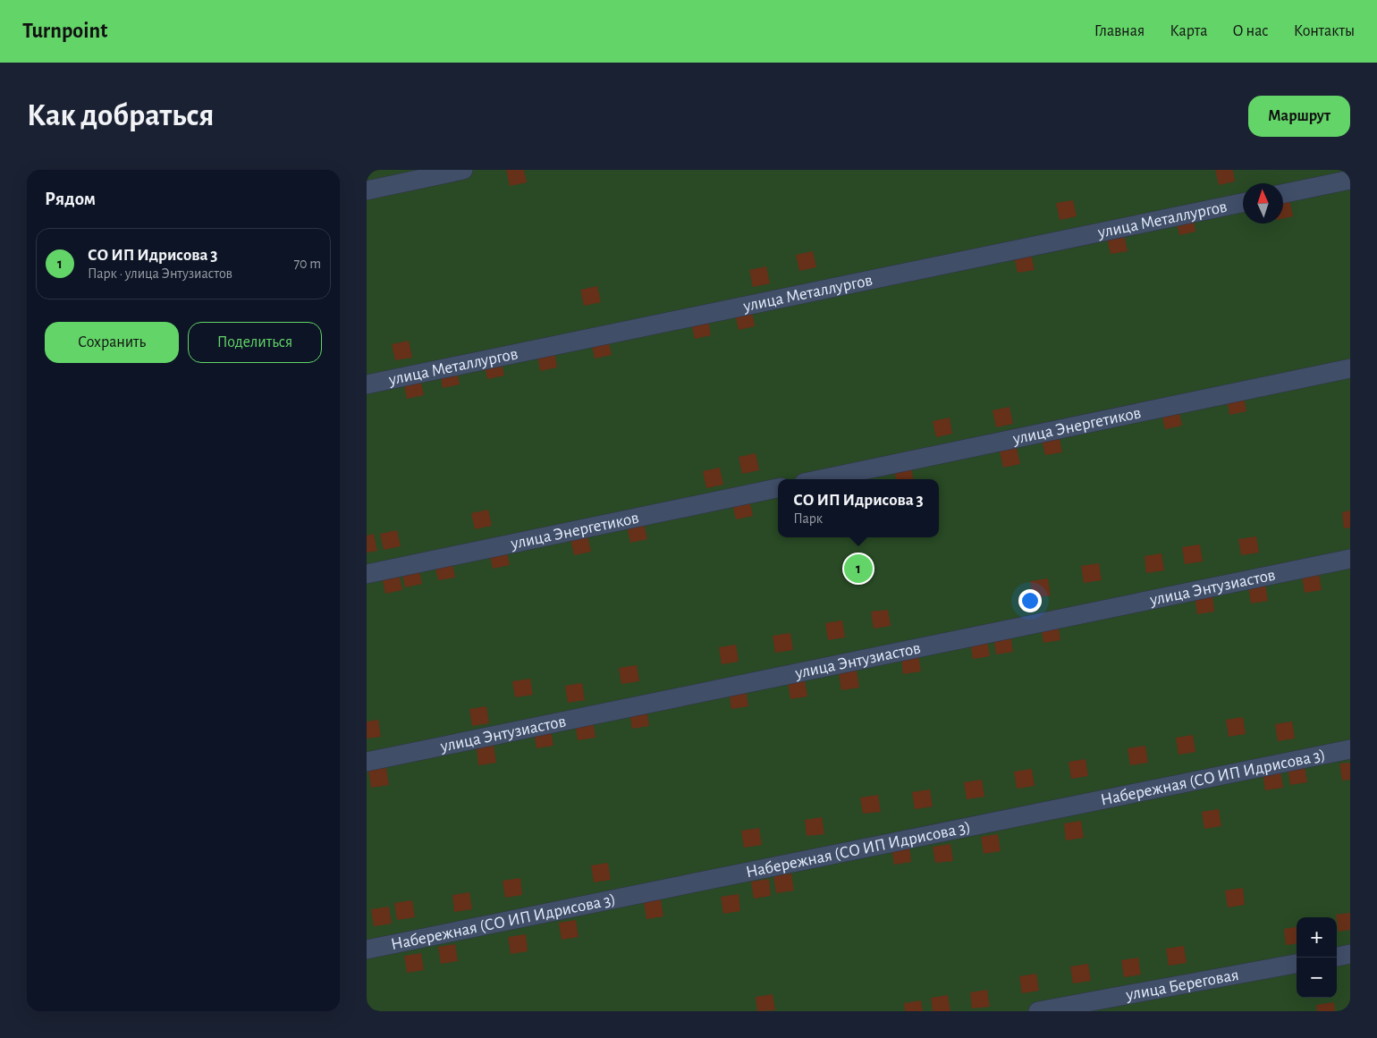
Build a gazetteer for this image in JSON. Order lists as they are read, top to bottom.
{
  "streets": {
    "street": [
      "улица Металлургов",
      "улица Энергетиков",
      "улица Энтузиастов",
      "Набережная (СО ИП Идрисова 3)",
      "улица Береговая"
    ]
  },
  "north": "top",
  "page": {
    "header": "Turnpoint",
    "nav": [
      "Главная",
      "Карта",
      "О нас",
      "Контакты"
    ],
    "buttons": [
      "Маршрут",
      ["Сохранить", "Поделиться"]
    ],
    "title": "Как добраться",
    "heading": "Рядом",
    "list": [
      {
        "mark": "1",
        "name": "СО ИП Идрисова 3",
        "note": "Парк · улица Энтузиастов",
        "value": "70 m"
      }
    ],
    "popup": ["СО ИП Идрисова 3", "Парк"],
    "pins": "1",
    "map_buttons": ["+", "−"]
  }
}
